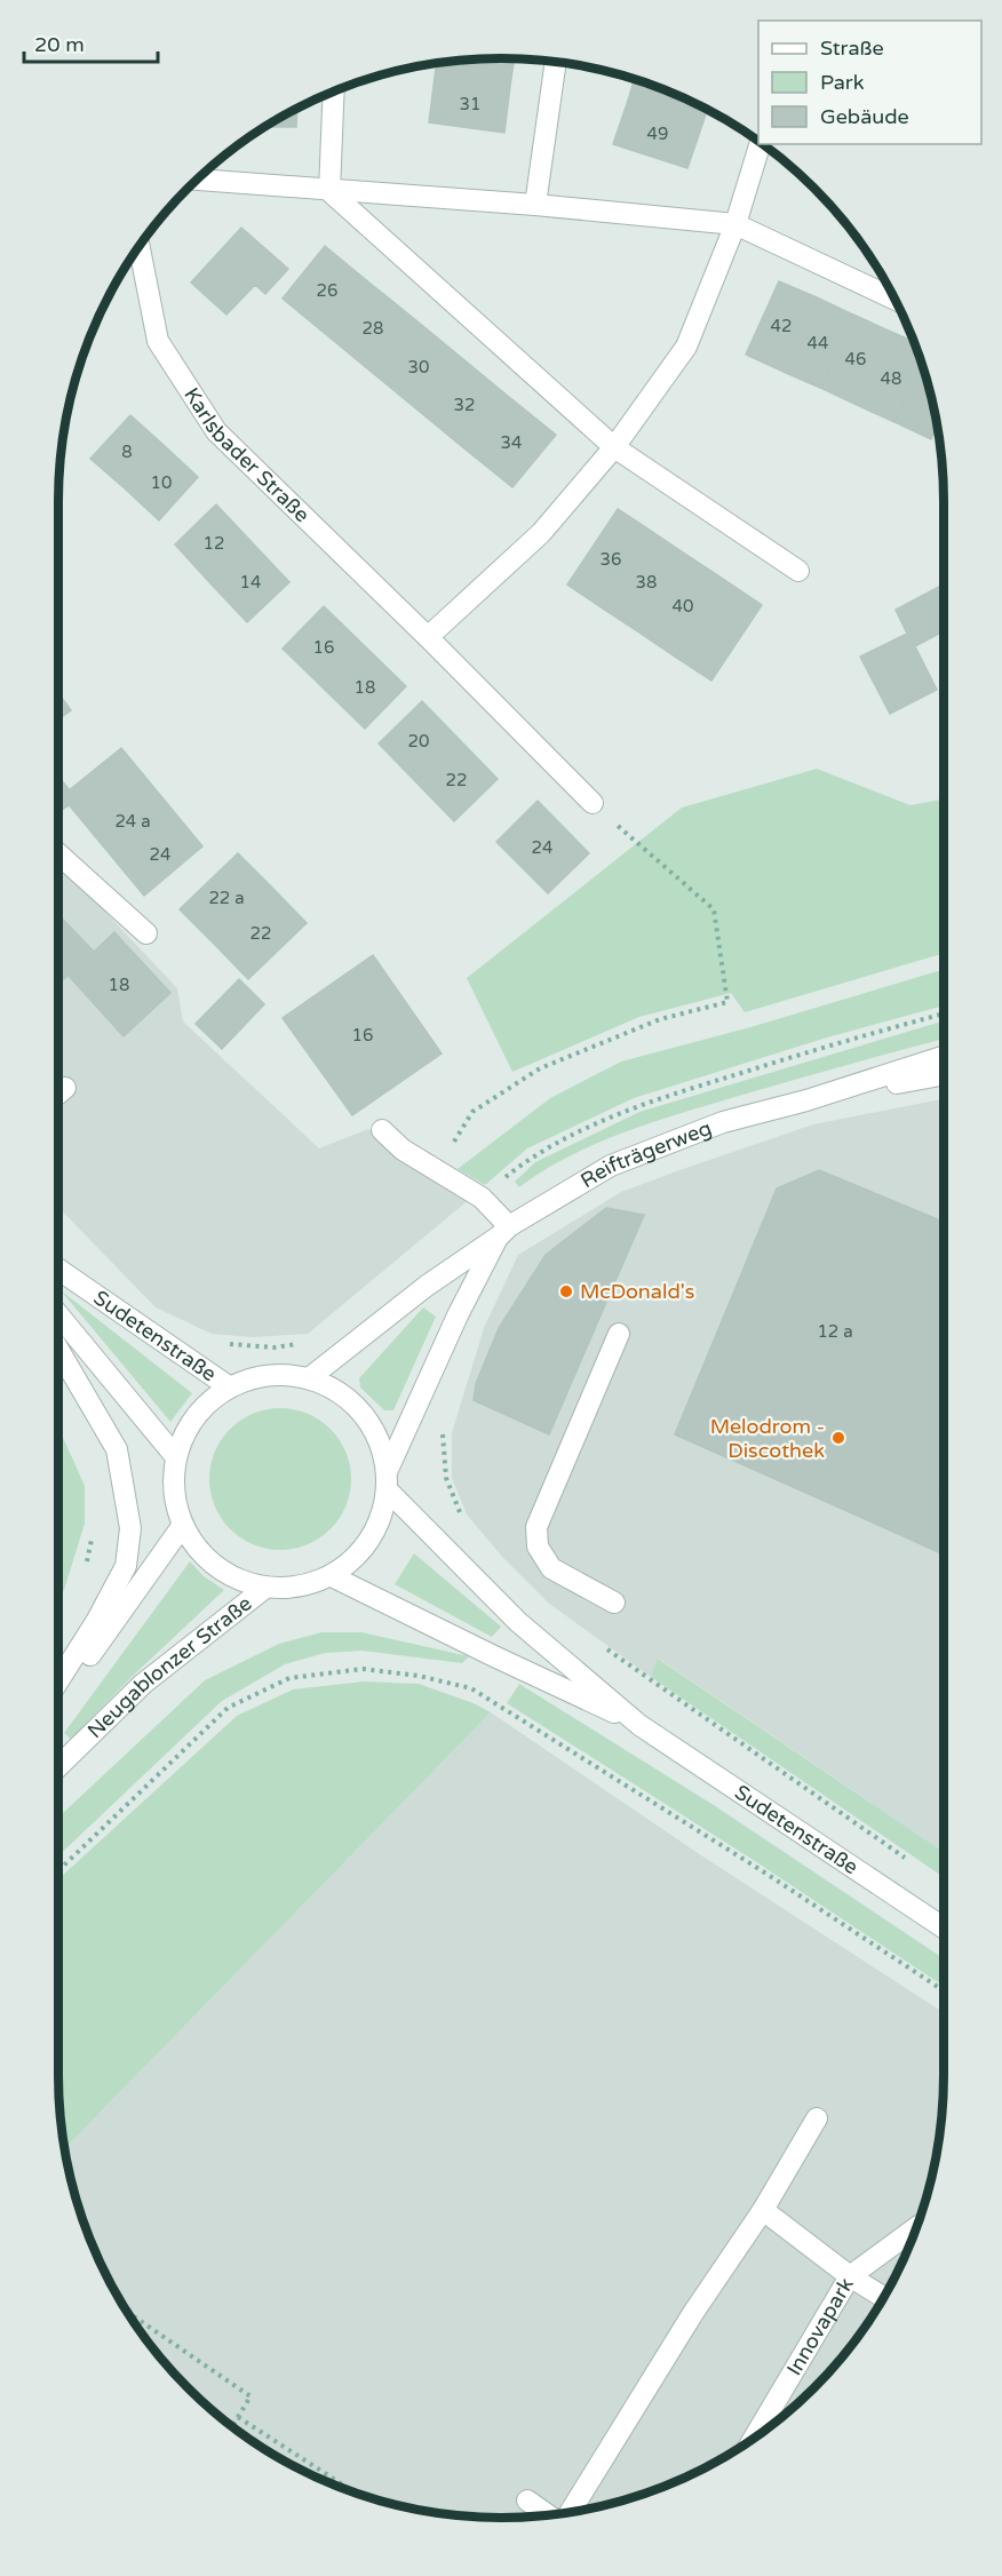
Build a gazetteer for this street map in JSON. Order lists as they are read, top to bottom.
{
  "streets": {
    "street": [
      "Karlsbader Straße",
      "Reifträgerweg",
      "Sudetenstraße",
      "Neugablonzer Straße",
      "Innovapark"
    ]
  },
  "crossings": [
    ["Reifträgerweg", "Sudetenstraße"],
    ["Reifträgerweg", "Neugablonzer Straße"],
    ["Sudetenstraße", "Neugablonzer Straße"]
  ],
  "places": ["McDonald's", "Melodrom - Discothek"],
  "house_numbers": [
    "31",
    "49",
    "26",
    "42",
    "28",
    "44",
    "46",
    "30",
    "48",
    "32",
    "34",
    "8",
    "10",
    "12",
    "36",
    "14",
    "38",
    "40",
    "16",
    "18",
    "20",
    "22",
    "24 a",
    "24",
    "24",
    "22 a",
    "22",
    "18",
    "16",
    "12 a"
  ],
  "legend": ["Straße", "Park", "Gebäude"],
  "scale_bar": "20 m"
}
